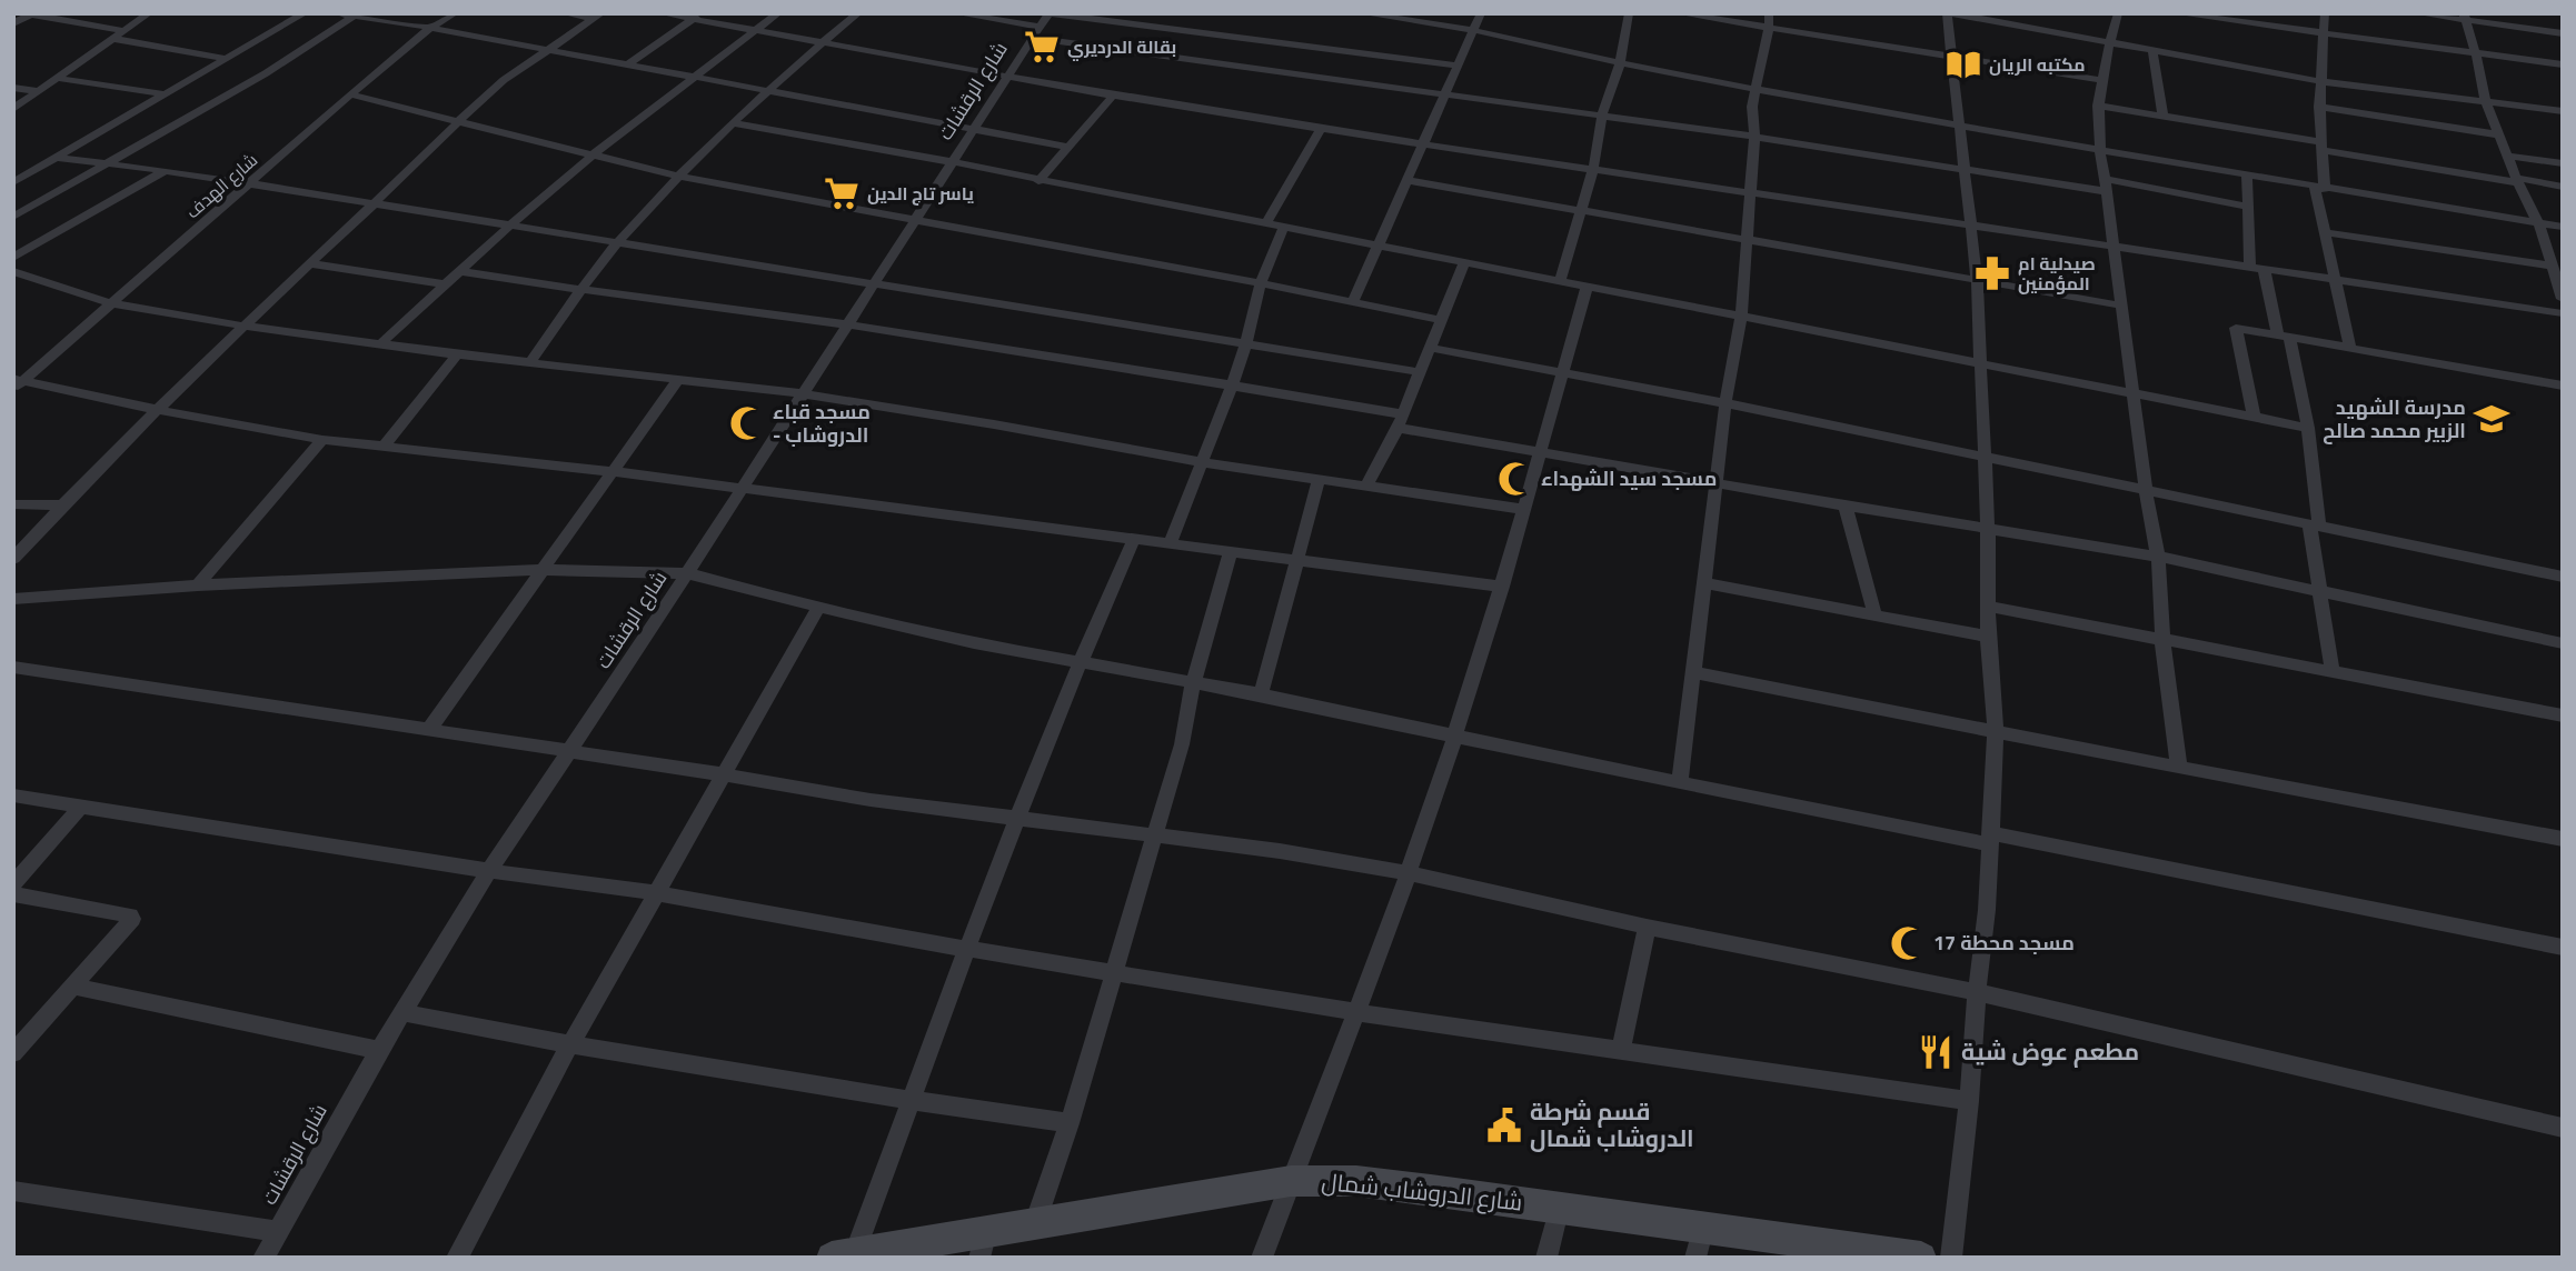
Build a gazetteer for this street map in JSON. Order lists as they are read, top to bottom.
{
  "streets": {
    "street": ["شارع الرقشات", "شارع الهدف", "شارع الدروشاب شمال"]
  },
  "places": {
    "supermarket": ["بقالة الدرديري", "ياسر تاج الدين"],
    "library": ["مكتبه الريان"],
    "pharmacy": ["صيدلية ام المؤمنين"],
    "school or university": ["مدرسة الشهيد الزبير محمد صالح"],
    "mosque": ["مسجد قباء - الدروشاب", "مسجد سيد الشهداء", "مسجد محطة 17"],
    "restaurant": ["مطعم عوض شية"],
    "public building": ["قسم شرطة الدروشاب شمال"]
  }
}
